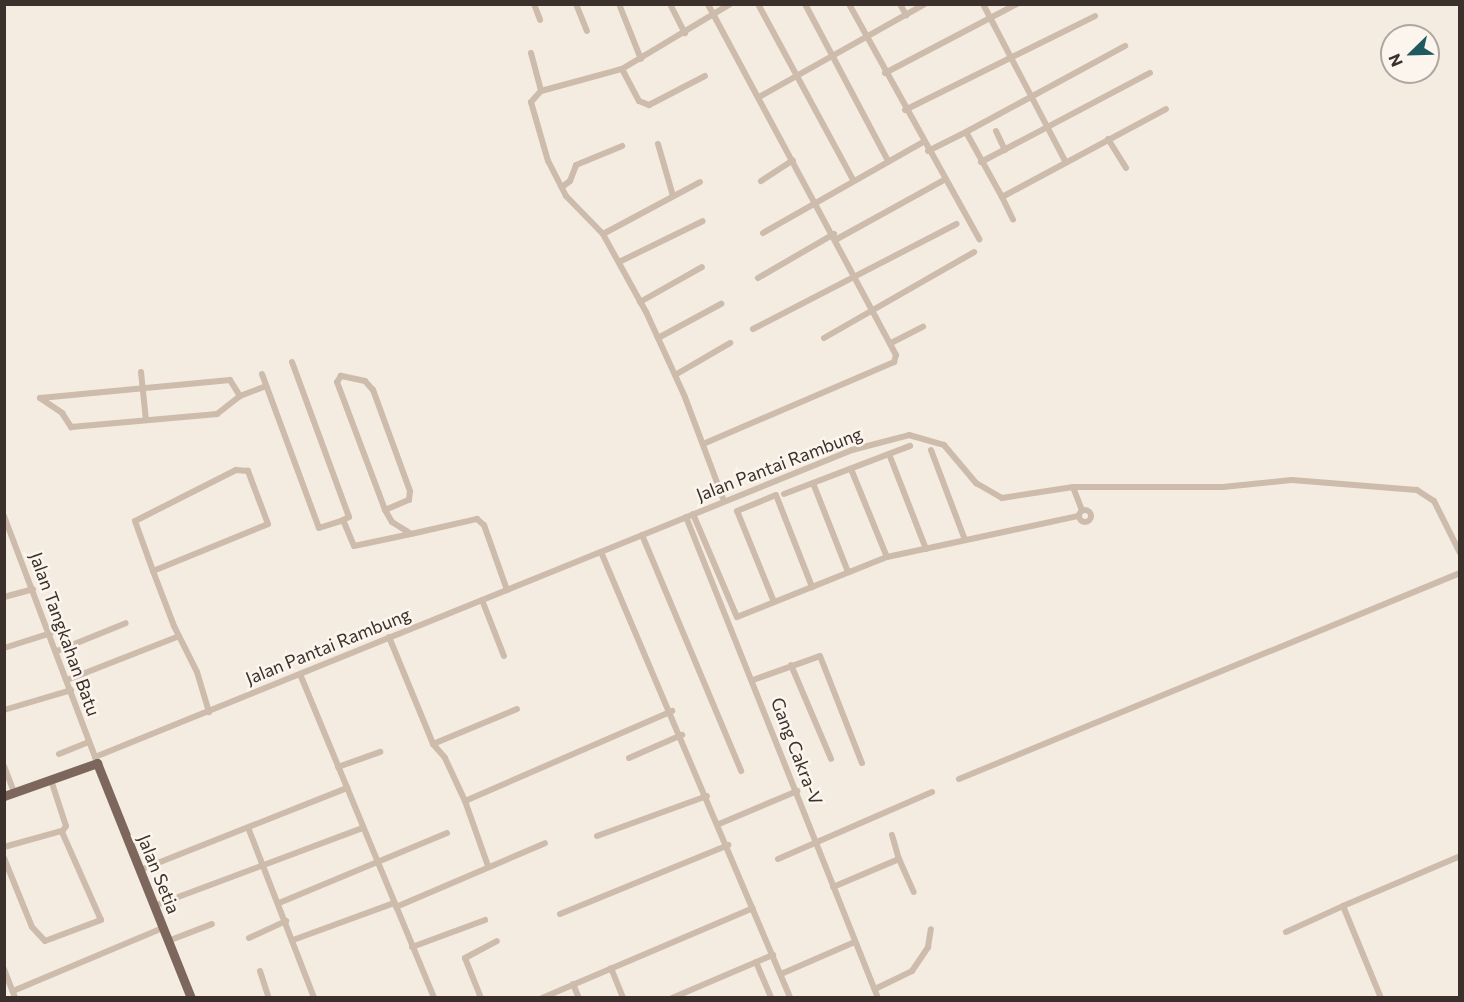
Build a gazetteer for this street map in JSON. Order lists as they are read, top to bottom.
{
  "streets": {
    "main road": ["Jalan Setia"],
    "street": ["Jalan Pantai Rambung", "Jalan Tangkahan Batu", "Gang Cakra-V"]
  },
  "crossings": [
    ["Jalan Pantai Rambung", "Jalan Tangkahan Batu"],
    ["Jalan Pantai Rambung", "Gang Cakra-V"],
    ["Jalan Pantai Rambung", "Jalan Setia"],
    ["Jalan Tangkahan Batu", "Jalan Setia"]
  ],
  "north": "bottom left"
}
